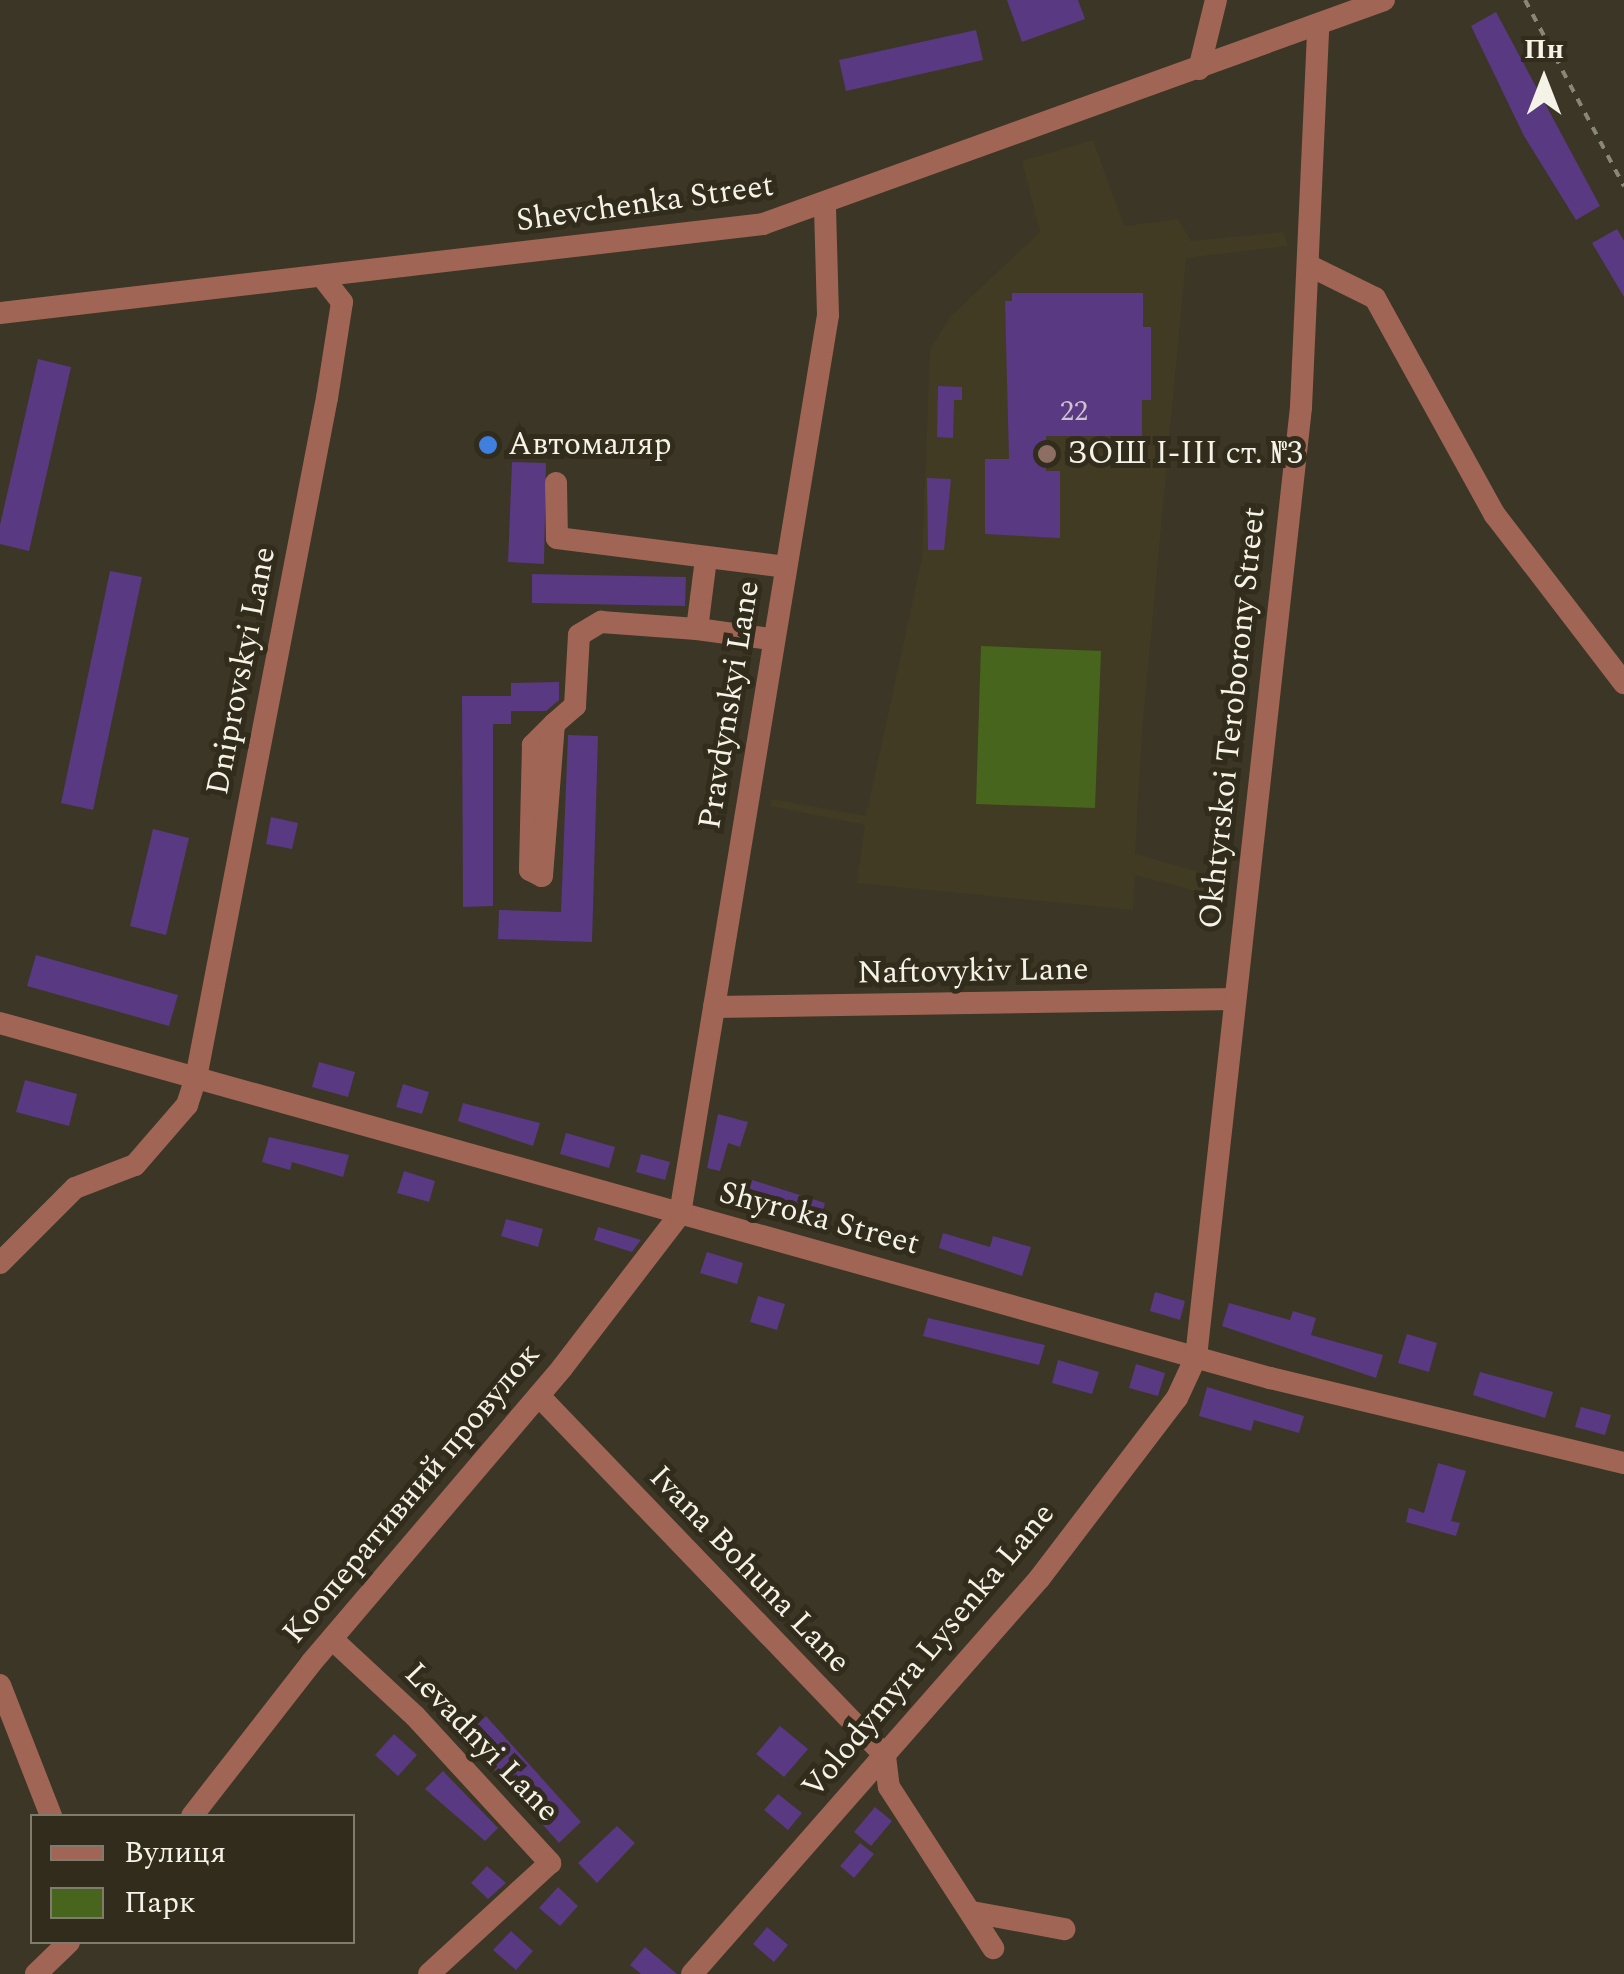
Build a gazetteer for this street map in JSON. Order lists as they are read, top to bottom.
{
  "streets": {
    "street": [
      "Shevchenka Street",
      "Dniprovskyi Lane",
      "Pravdynskyi Lane",
      "Okhtyrskoi Teroborony Street",
      "Naftovykiv Lane",
      "Shyroka Street",
      "Кооперативний провулок",
      "Ivana Bohuna Lane",
      "Volodymyra Lysenka Lane",
      "Levadnyi Lane"
    ]
  },
  "crossings": [
    ["Shevchenka Street", "Dniprovskyi Lane"],
    ["Shevchenka Street", "Pravdynskyi Lane"],
    ["Shevchenka Street", "Okhtyrskoi Teroborony Street"],
    ["Dniprovskyi Lane", "Shyroka Street"],
    ["Pravdynskyi Lane", "Naftovykiv Lane"],
    ["Pravdynskyi Lane", "Shyroka Street"],
    ["Pravdynskyi Lane", "Кооперативний провулок"],
    ["Okhtyrskoi Teroborony Street", "Naftovykiv Lane"],
    ["Okhtyrskoi Teroborony Street", "Shyroka Street"],
    ["Okhtyrskoi Teroborony Street", "Volodymyra Lysenka Lane"],
    ["Shyroka Street", "Кооперативний провулок"],
    ["Shyroka Street", "Volodymyra Lysenka Lane"],
    ["Кооперативний провулок", "Ivana Bohuna Lane"],
    ["Кооперативний провулок", "Levadnyi Lane"],
    ["Ivana Bohuna Lane", "Volodymyra Lysenka Lane"]
  ],
  "places": ["Автомаляр", "ЗОШ І-ІІІ ст. №3"],
  "house_numbers": ["22"],
  "legend": ["Вулиця", "Парк"],
  "north": "top"
}
